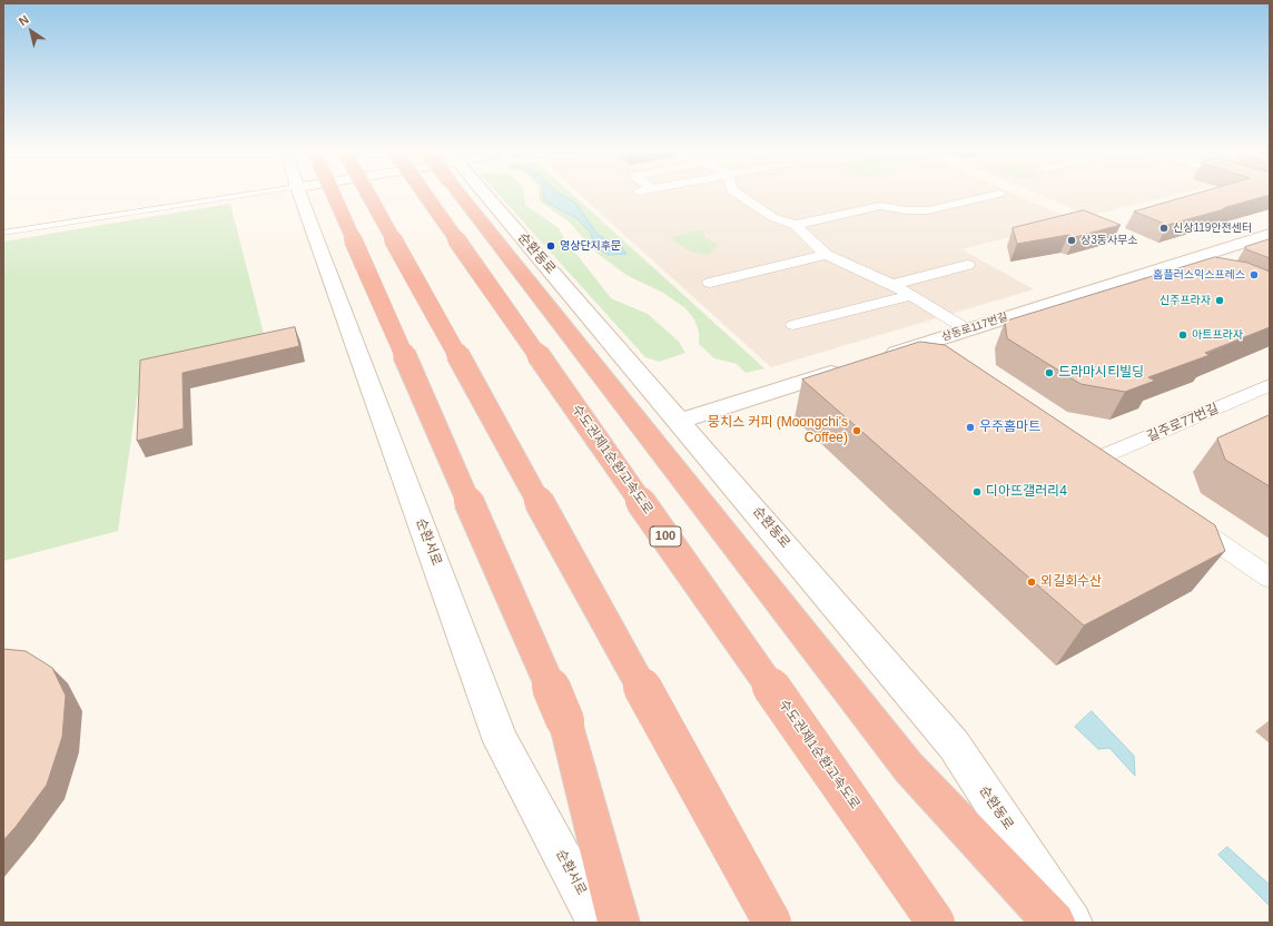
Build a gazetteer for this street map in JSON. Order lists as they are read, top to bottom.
{
  "streets": {
    "highway": ["수도권제1순환고속도로", "100"],
    "street": [
      "순환동로",
      "상동로117번길",
      "길주로77번길",
      "순환서로"
    ]
  },
  "places": [
    "신상119안전센터",
    "상3동사무소",
    "영상단지후문",
    "홈플러스익스프레스",
    "신주프라자",
    "아트프라자",
    "드라마시티빌딩",
    "우주홈마트",
    "뭉치스 커피 (Moongchi's Coffee)",
    "디아뜨갤러리4",
    "외길회수산"
  ],
  "north": "top left"
}
